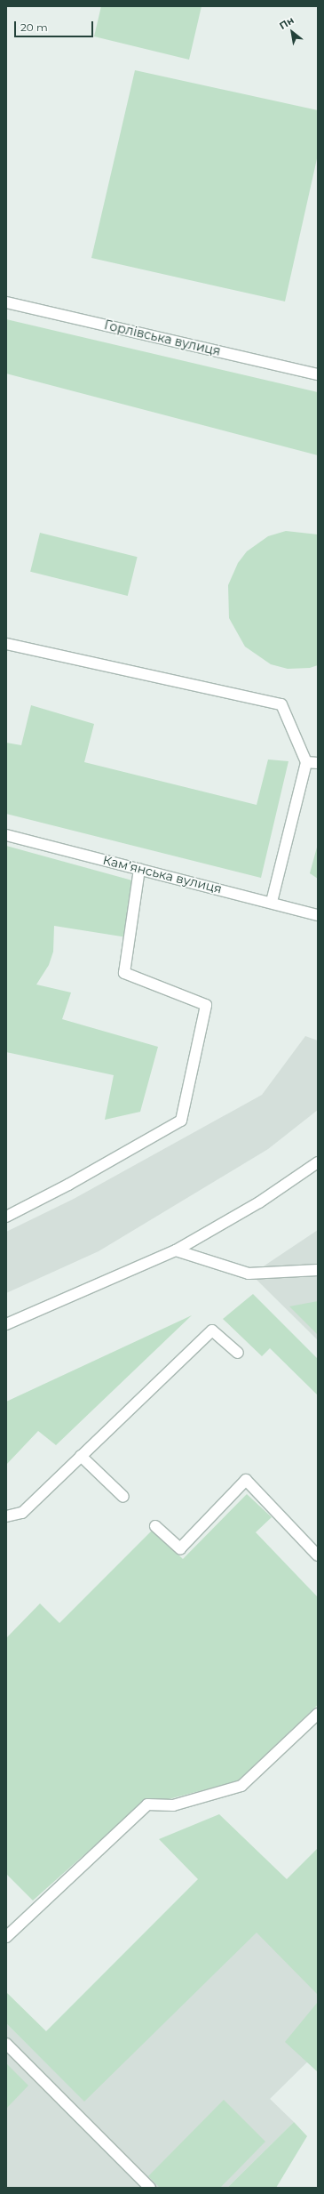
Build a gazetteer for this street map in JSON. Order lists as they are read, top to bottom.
{
  "streets": {
    "street": ["Горлівська вулиця", "Камʼянська вулиця"]
  },
  "scale_bar": "20 m",
  "north": "top left"
}
